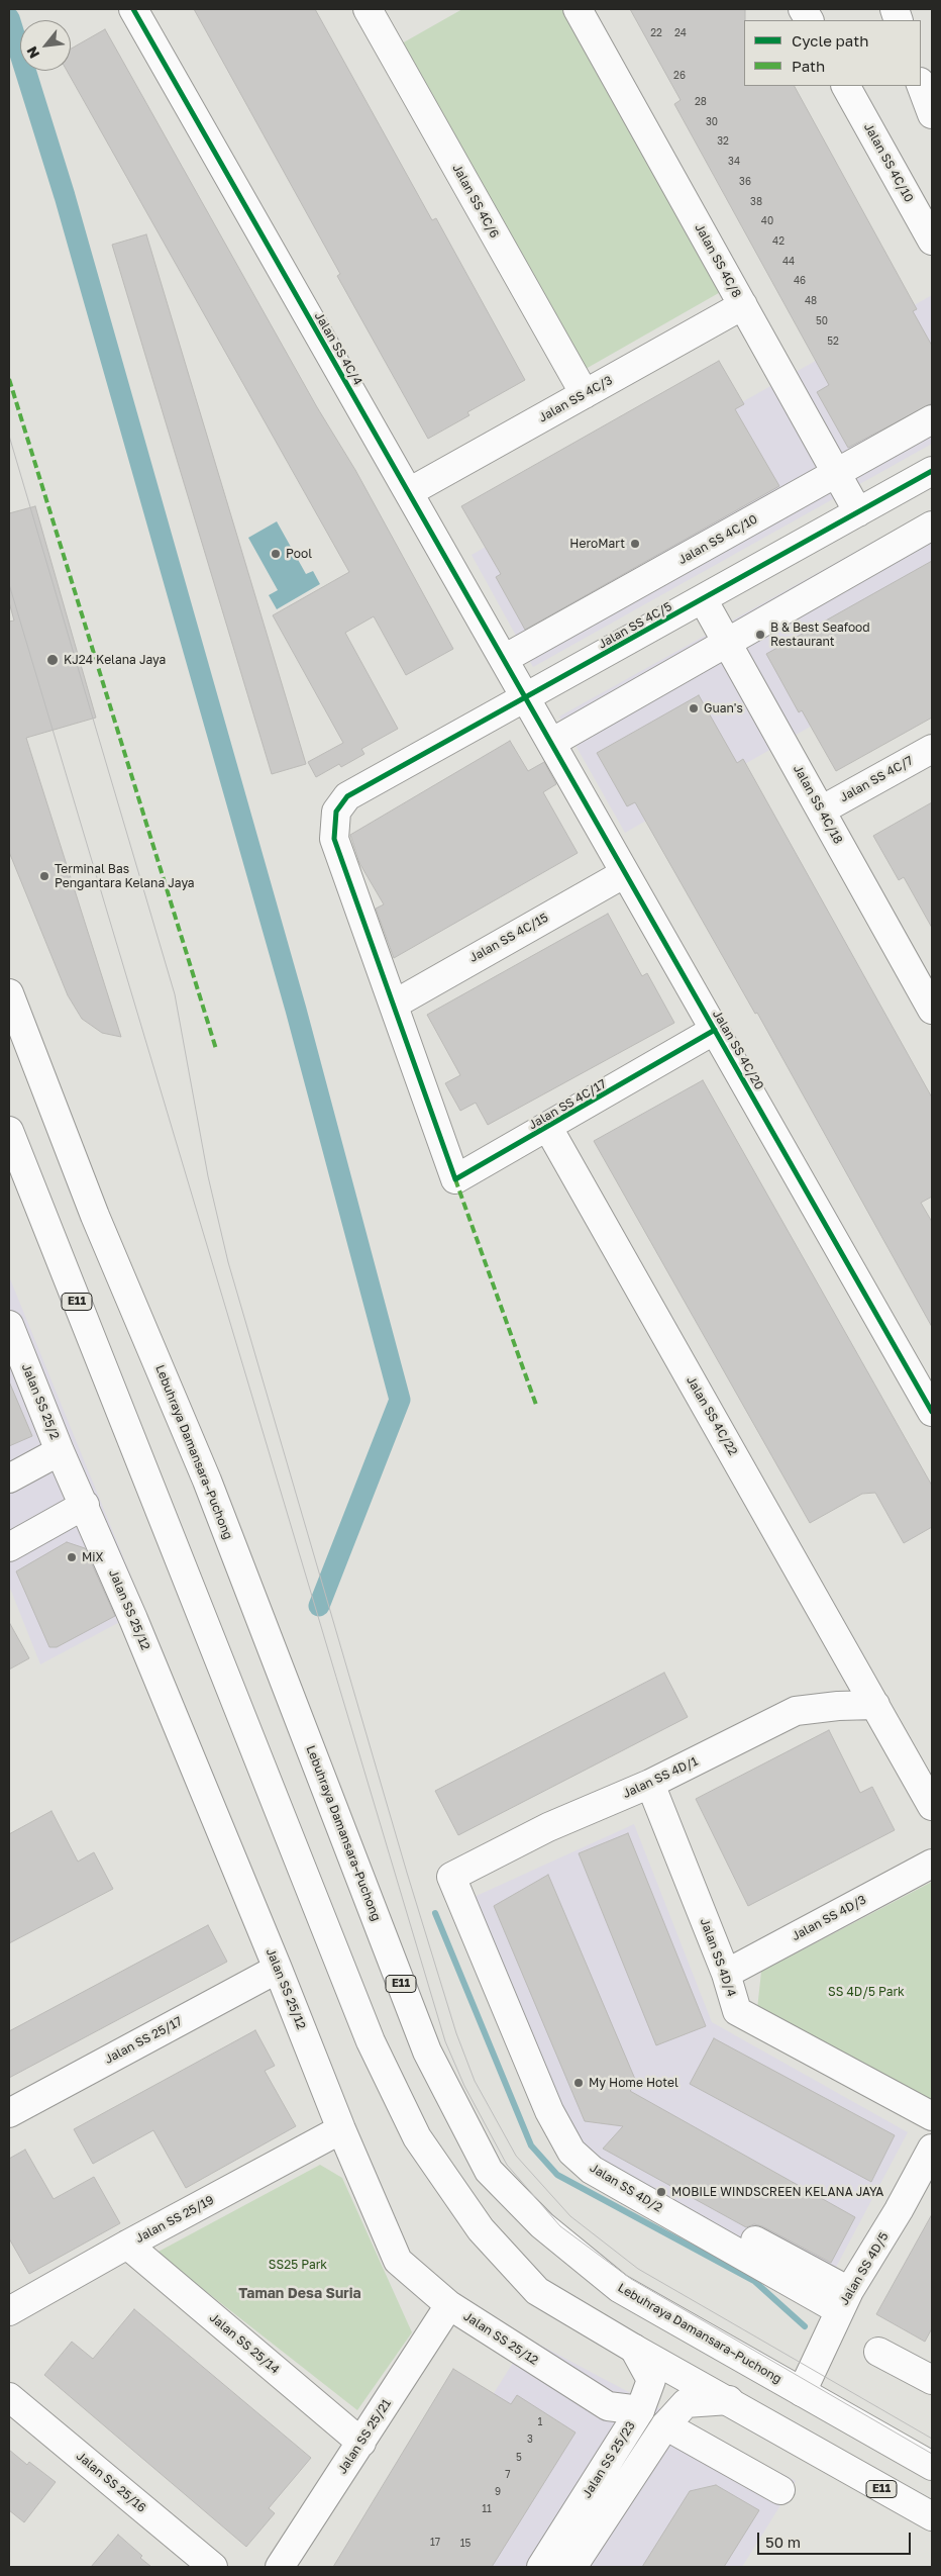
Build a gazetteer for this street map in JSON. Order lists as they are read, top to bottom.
{
  "streets": {
    "main road": [
      "Jalan SS 4C/10",
      "Jalan SS 4C/6",
      "Jalan SS 4C/8",
      "Jalan SS 4C/4",
      "Jalan SS 4C/3",
      "Jalan SS 4C/5",
      "Jalan SS 4C/7",
      "Jalan SS 4C/18",
      "Jalan SS 4C/15",
      "Jalan SS 4C/20",
      "Jalan SS 4C/17",
      "E11",
      "Jalan SS 25/2",
      "Jalan SS 4C/22",
      "Lebuhraya Damansara–Puchong",
      "Jalan SS 25/12",
      "Jalan SS 4D/1",
      "Jalan SS 4D/3",
      "Jalan SS 4D/4",
      "Jalan SS 25/17",
      "Jalan SS 25/19",
      "Jalan SS 4D/5",
      "Jalan SS 25/14",
      "Jalan SS 25/21",
      "Jalan SS 25/23",
      "Jalan SS 25/16"
    ]
  },
  "crossings": [
    ["Jalan SS 4C/10", "Jalan SS 4C/8"],
    ["Jalan SS 4C/10", "Jalan SS 4C/4"],
    ["Jalan SS 4C/6", "Jalan SS 4C/3"],
    ["Jalan SS 4C/8", "Jalan SS 4C/3"],
    ["Jalan SS 4C/8", "Jalan SS 4C/5"],
    ["Jalan SS 4C/4", "Jalan SS 4C/3"],
    ["Jalan SS 4C/4", "Jalan SS 4C/5"],
    ["Jalan SS 4C/4", "Jalan SS 4C/20"],
    ["Jalan SS 4C/5", "Jalan SS 4C/18"],
    ["Jalan SS 4C/5", "Jalan SS 4C/15"],
    ["Jalan SS 4C/5", "Jalan SS 4C/20"],
    ["Jalan SS 4C/5", "Jalan SS 4C/17"],
    ["Jalan SS 4C/7", "Jalan SS 4C/18"],
    ["Jalan SS 4C/15", "Jalan SS 4C/20"],
    ["Jalan SS 4C/15", "Jalan SS 4C/17"],
    ["Jalan SS 4C/20", "Jalan SS 4C/17"],
    ["Jalan SS 4C/17", "Jalan SS 4C/22"],
    ["E11", "Jalan SS 25/23"],
    ["Jalan SS 25/2", "Jalan SS 25/12"],
    ["Jalan SS 4C/22", "Jalan SS 4D/1"],
    ["Lebuhraya Damansara–Puchong", "Jalan SS 4D/5"],
    ["Jalan SS 25/12", "Jalan SS 25/17"],
    ["Jalan SS 25/12", "Jalan SS 25/19"],
    ["Jalan SS 25/12", "Jalan SS 25/21"],
    ["Jalan SS 25/12", "Jalan SS 25/23"],
    ["Jalan SS 4D/1", "Jalan SS 4D/4"],
    ["Jalan SS 4D/1", "Jalan SS 4D/5"],
    ["Jalan SS 4D/3", "Jalan SS 4D/4"],
    ["Jalan SS 25/19", "Jalan SS 25/14"],
    ["Jalan SS 25/14", "Jalan SS 25/21"]
  ],
  "districts": ["Taman Desa Suria"],
  "parks": ["SS 4D/5 Park", "SS25 Park"],
  "places": [
    "HeroMart",
    "Pool",
    "B & Best Seafood Restaurant",
    "KJ24 Kelana Jaya",
    "Guan's",
    "Terminal Bas Pengantara Kelana Jaya",
    "MiX",
    "My Home Hotel",
    "MOBILE WINDSCREEN KELANA JAYA"
  ],
  "house_numbers": [
    "22",
    "24",
    "26",
    "28",
    "30",
    "32",
    "34",
    "36",
    "38",
    "40",
    "42",
    "44",
    "46",
    "48",
    "50",
    "52",
    "1",
    "3",
    "5",
    "7",
    "9",
    "11",
    "17",
    "15"
  ],
  "legend": ["Cycle path", "Path"],
  "scale_bar": "50 m",
  "north": "bottom left"
}
